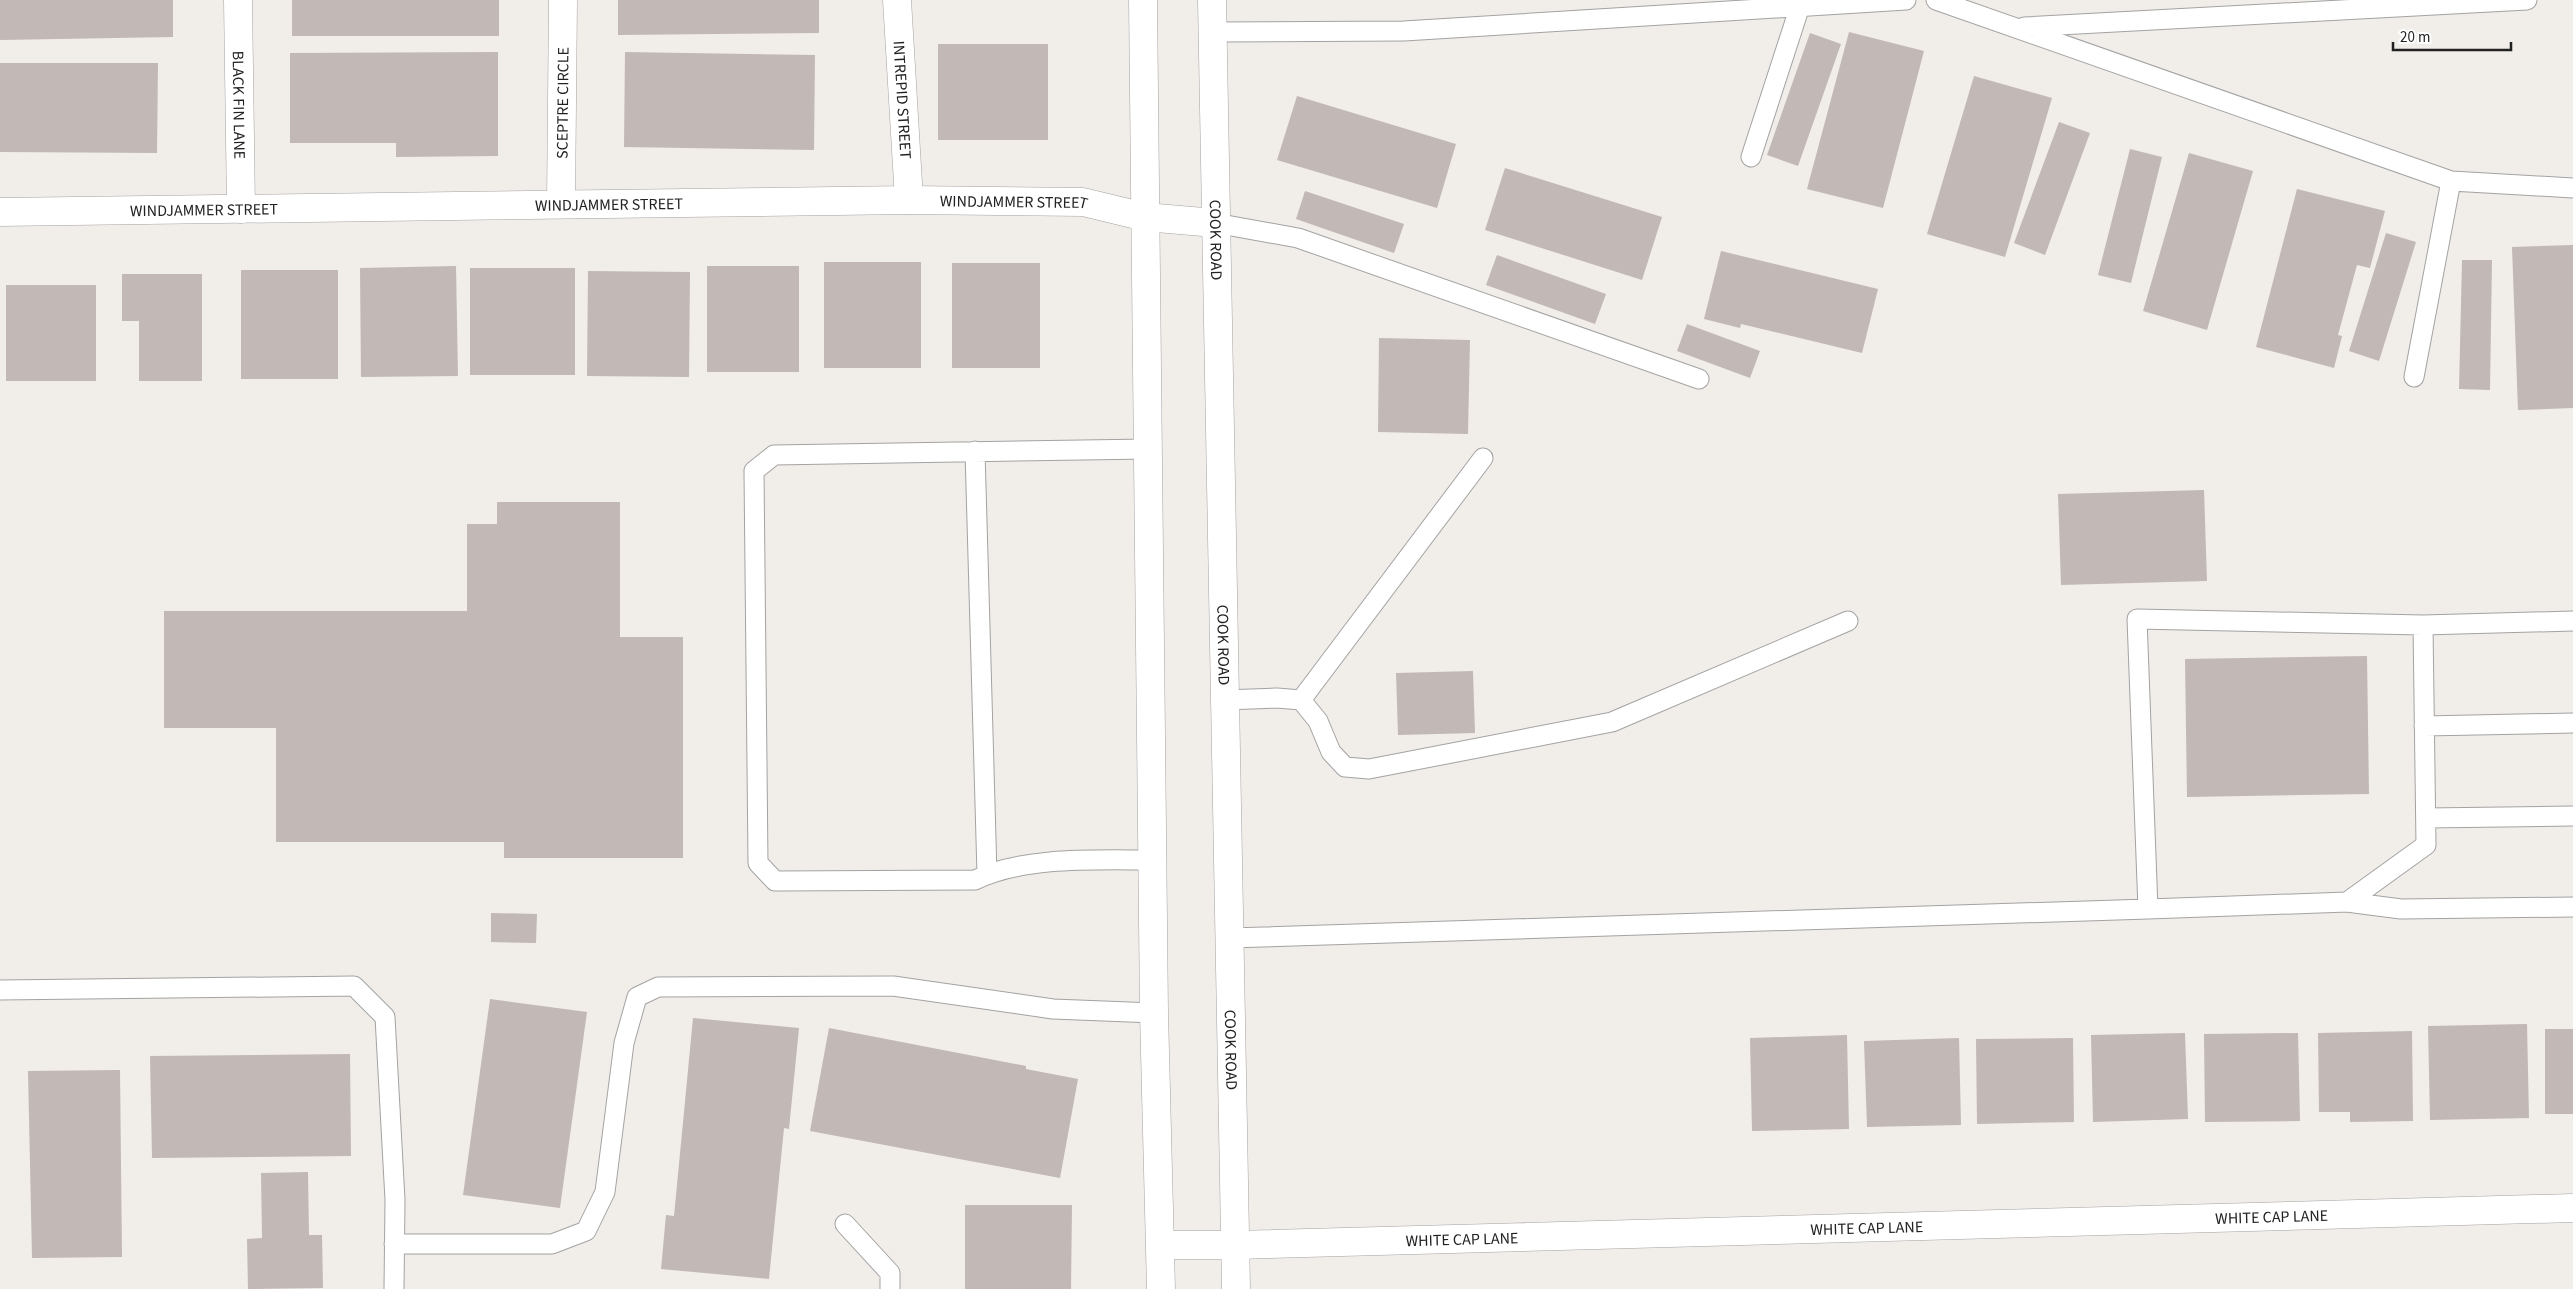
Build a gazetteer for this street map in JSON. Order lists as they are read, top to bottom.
{
  "streets": {
    "street": [
      "INTREPID STREET",
      "SCEPTRE CIRCLE",
      "BLACK FIN LANE",
      "WINDJAMMER STREET",
      "COOK ROAD",
      "WHITE CAP LANE"
    ]
  },
  "crossings": [
    ["INTREPID STREET", "WINDJAMMER STREET"],
    ["SCEPTRE CIRCLE", "WINDJAMMER STREET"],
    ["BLACK FIN LANE", "WINDJAMMER STREET"],
    ["WINDJAMMER STREET", "COOK ROAD"],
    ["COOK ROAD", "WHITE CAP LANE"]
  ],
  "scale_bar": "20 m"
}
